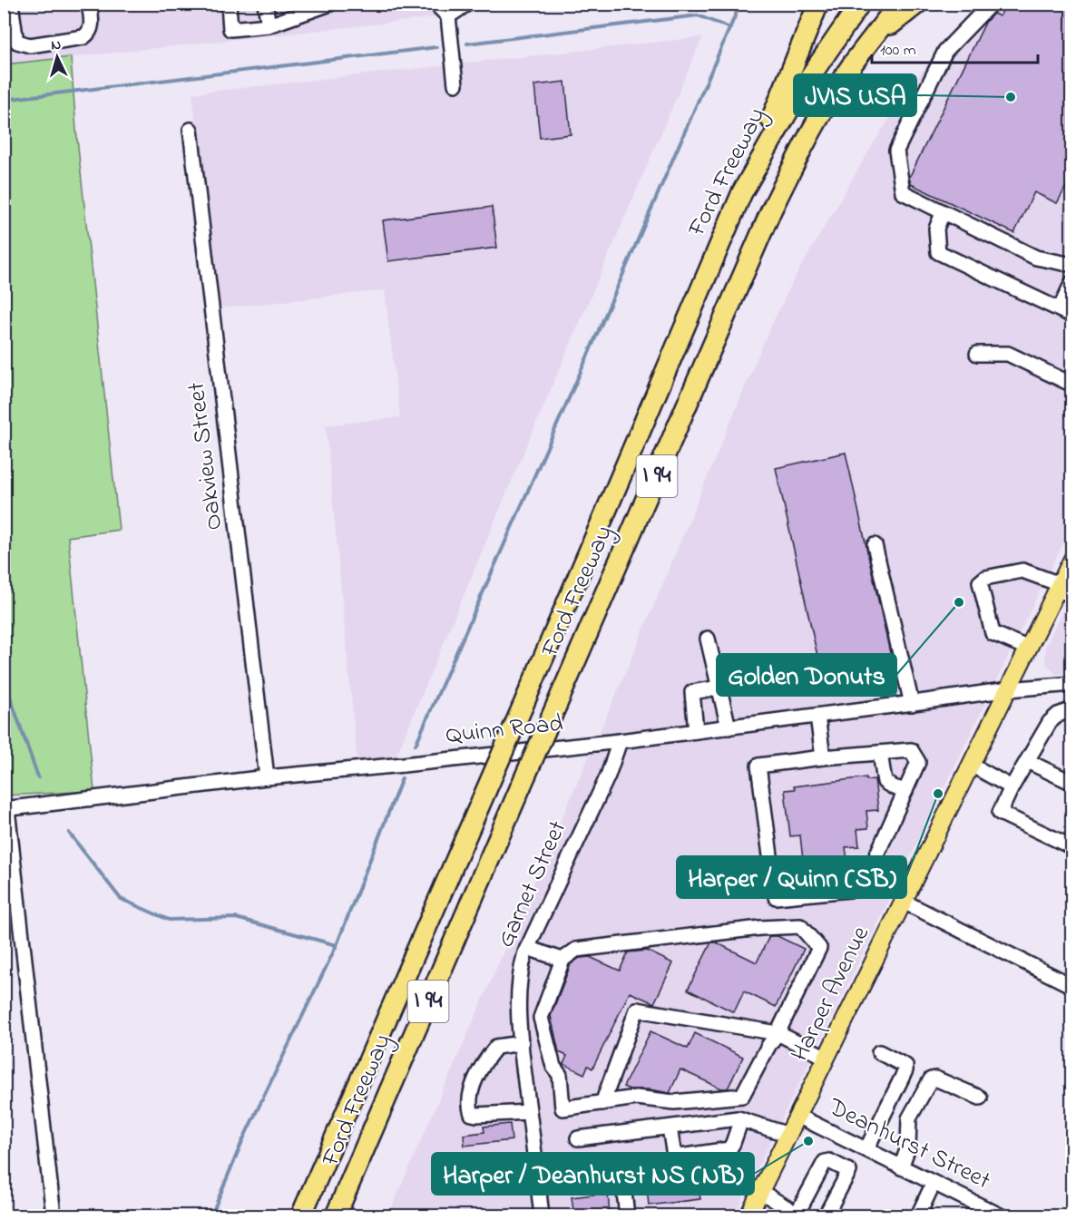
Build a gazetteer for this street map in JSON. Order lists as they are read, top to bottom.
{
  "streets": {
    "highway": ["Ford Freeway", "I 94"],
    "main road": ["Harper Avenue"],
    "street": [
      "Oakview Street",
      "Quinn Road",
      "Garnet Street",
      "Deanhurst Street"
    ]
  },
  "crossings": [
    ["Oakview Street", "Quinn Road"],
    ["Quinn Road", "Garnet Street"],
    ["Quinn Road", "Harper Avenue"],
    ["Harper Avenue", "Deanhurst Street"]
  ],
  "places": [
    "JVIS USA",
    "Golden Donuts",
    "Harper / Quinn (SB)",
    "Harper / Deanhurst NS (NB)"
  ],
  "scale_bar": "100 m",
  "north": "top"
}
